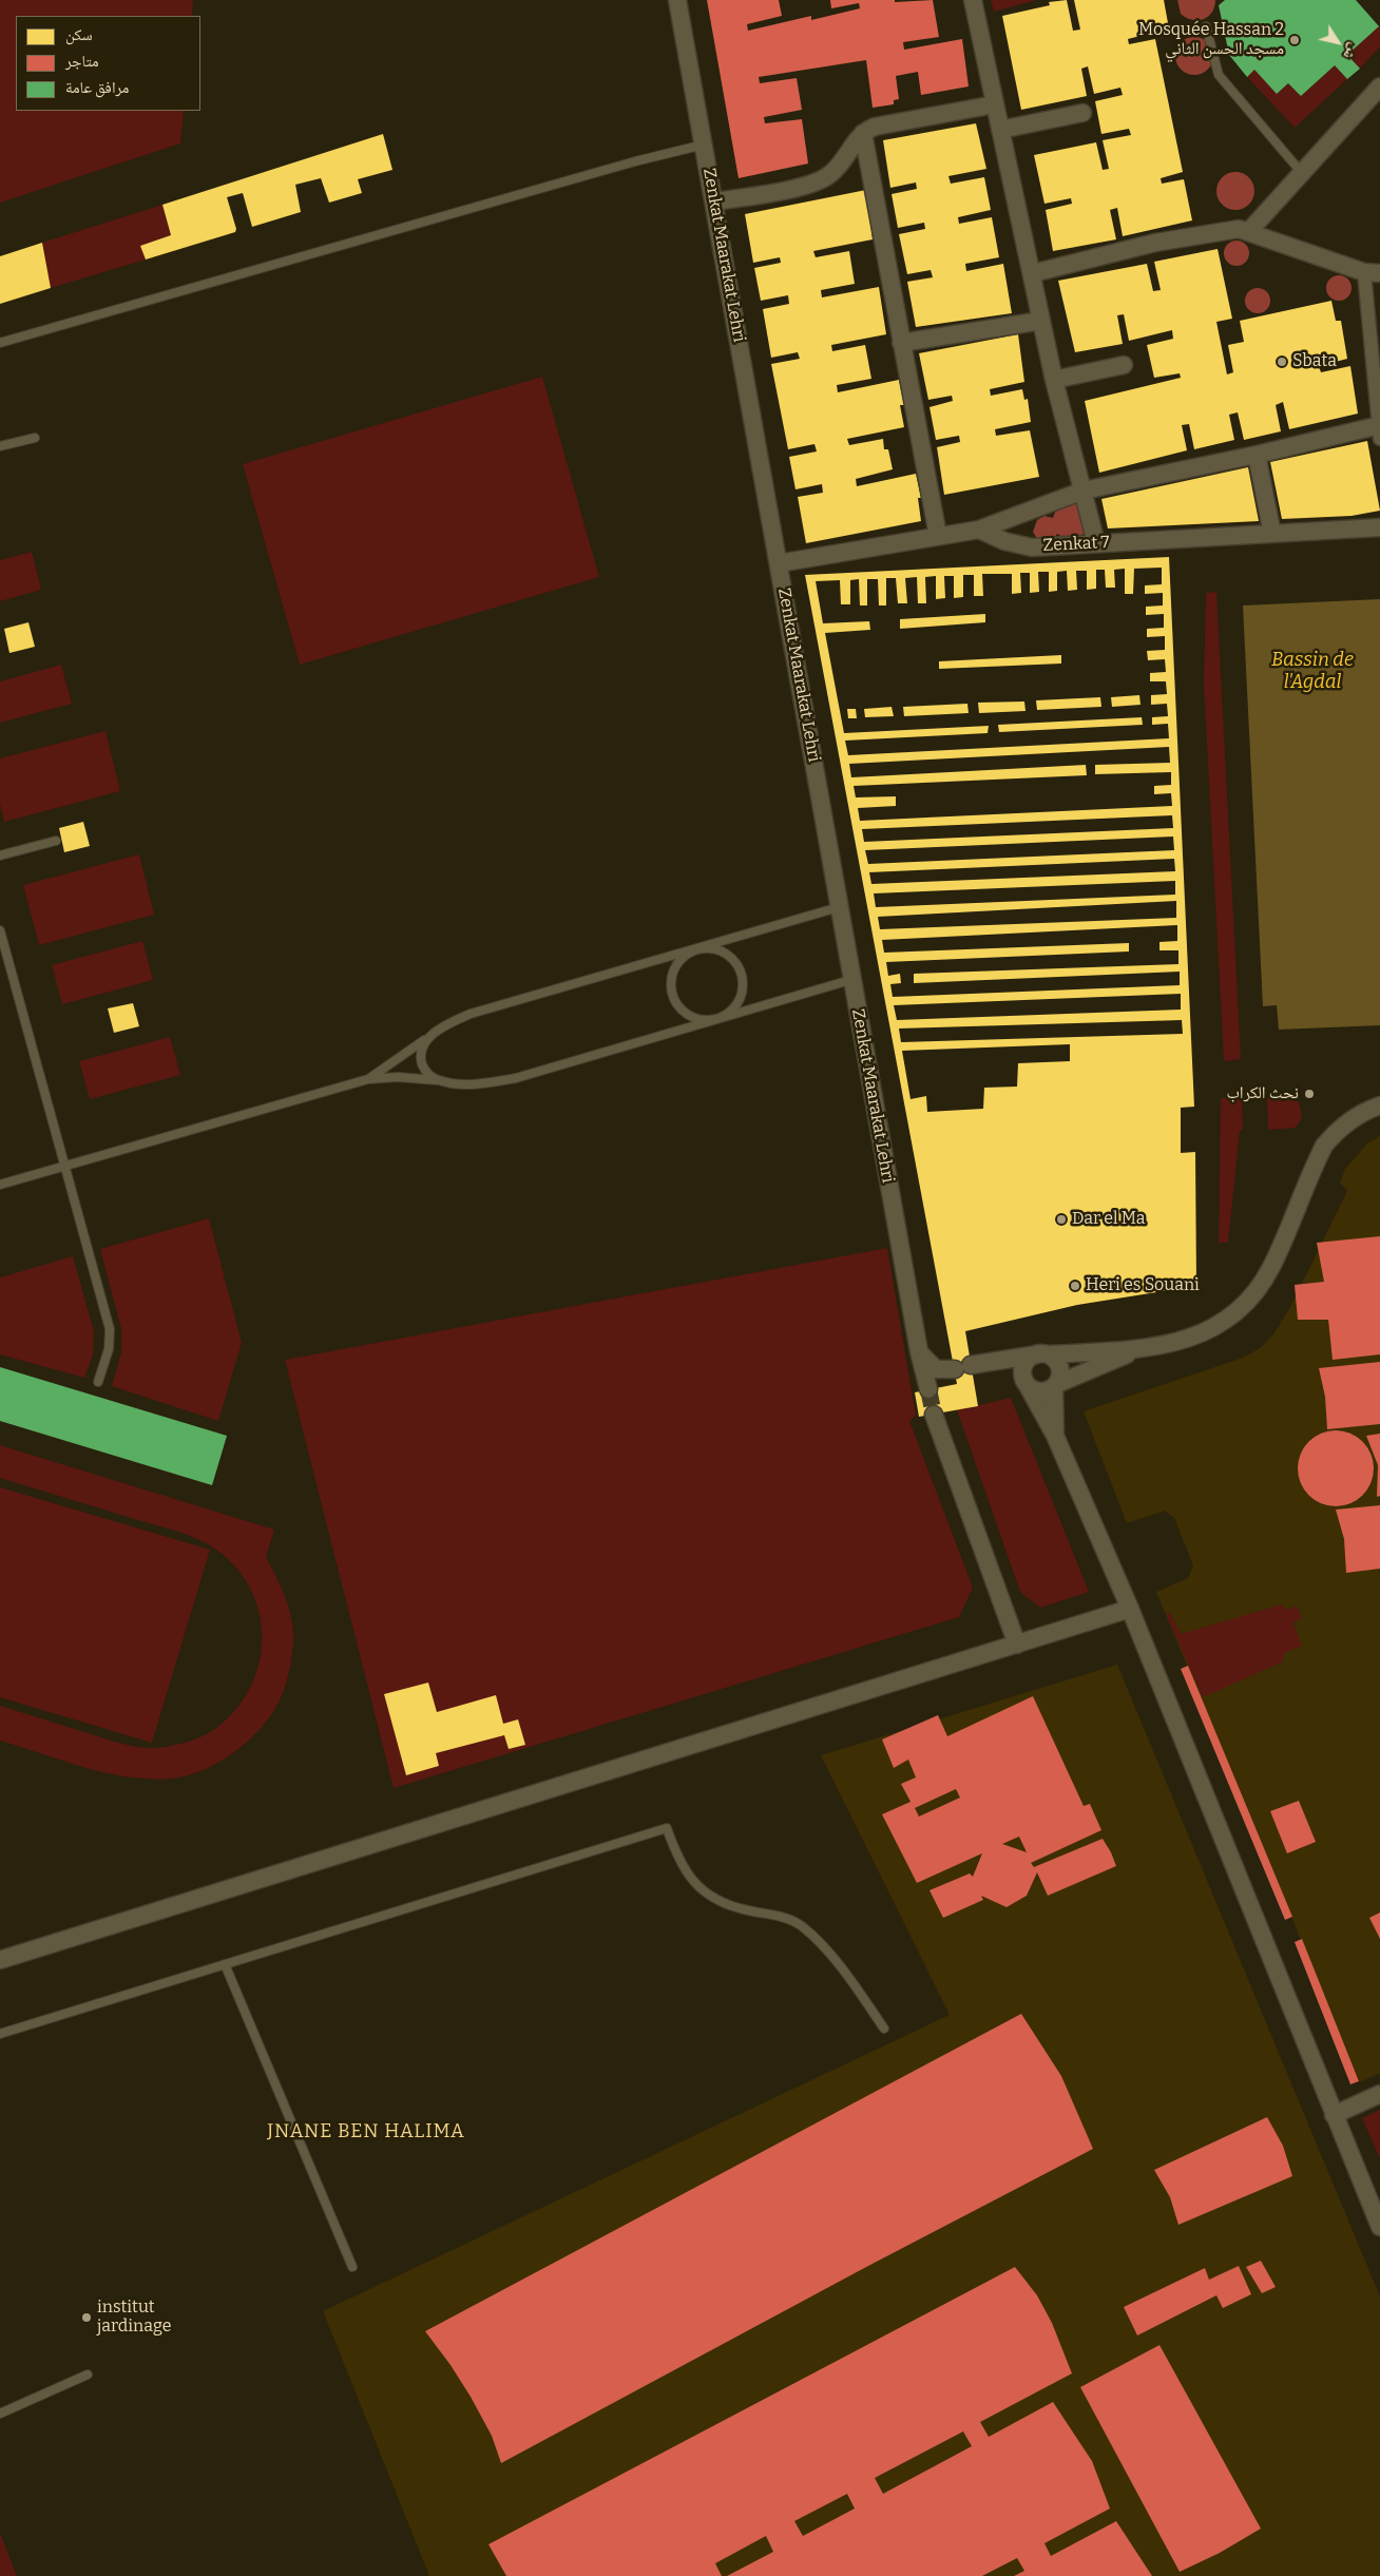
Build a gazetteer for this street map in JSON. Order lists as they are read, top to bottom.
{
  "streets": {
    "street": ["Zenkat Maarakat Lehri", "Zenkat 7"]
  },
  "districts": ["JNANE BEN HALIMA"],
  "water": ["Bassin de l'Agdal"],
  "places": [
    "Mosquée Hassan 2 مسجد الحسن الثاني",
    "Sbata",
    "نحث الكراب",
    "Dar el Ma",
    "Heri es Souani",
    "institut jardinage"
  ],
  "legend": ["سكن", "متاجر", "مرافق عامة"],
  "north": "bottom right"
}
